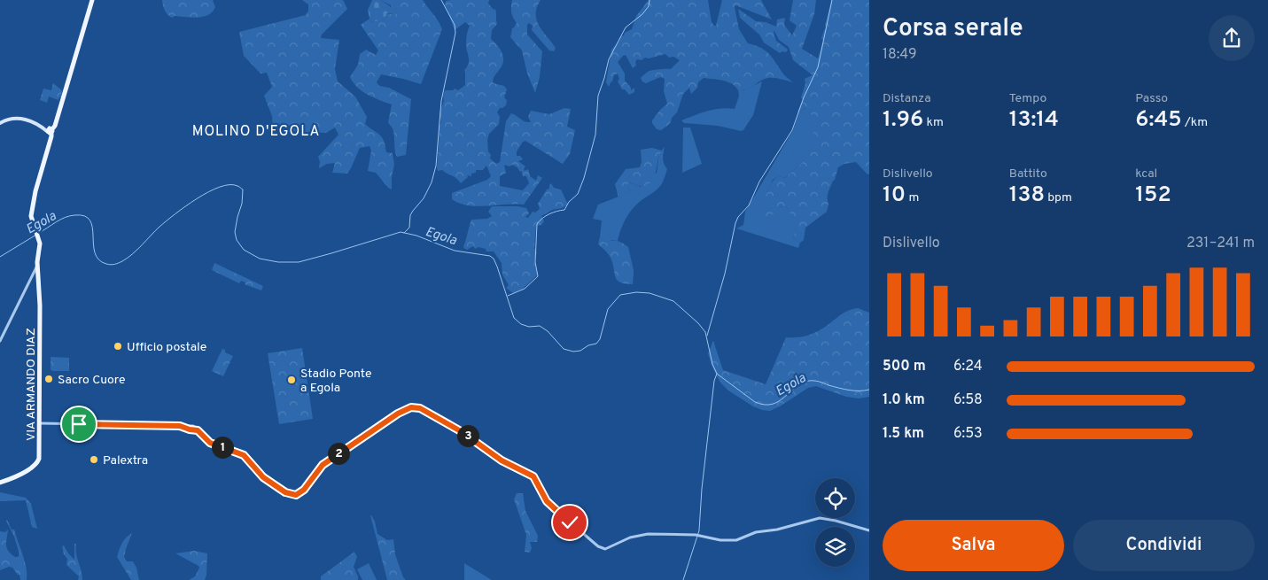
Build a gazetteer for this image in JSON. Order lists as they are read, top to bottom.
{
  "streets": {
    "main road": ["VIA ARMANDO DIAZ"]
  },
  "districts": ["MOLINO D'EGOLA"],
  "water": ["Egola"],
  "places": [
    "Ufficio postale",
    "Sacro Cuore",
    "Stadio Ponte a Egola",
    "Palextra"
  ],
  "page": {
    "heading": ["Corsa serale", "18:49"],
    "stats": [
      ["Distanza", "1.96 km"],
      ["Tempo", "13:14"],
      ["Passo", "6:45 /km"],
      ["Dislivello", "10 m"],
      ["Battito", "138 bpm"],
      ["kcal", "152"]
    ],
    "chart": ["Dislivello", "231–241 m"],
    "list": [
      {
        "name": "500 m",
        "note": "6:24"
      },
      {
        "name": "1.0 km",
        "note": "6:58"
      },
      {
        "name": "1.5 km",
        "note": "6:53"
      }
    ],
    "pins": ["3", "1", "2"],
    "buttons": ["Salva", "Condividi"]
  }
}
